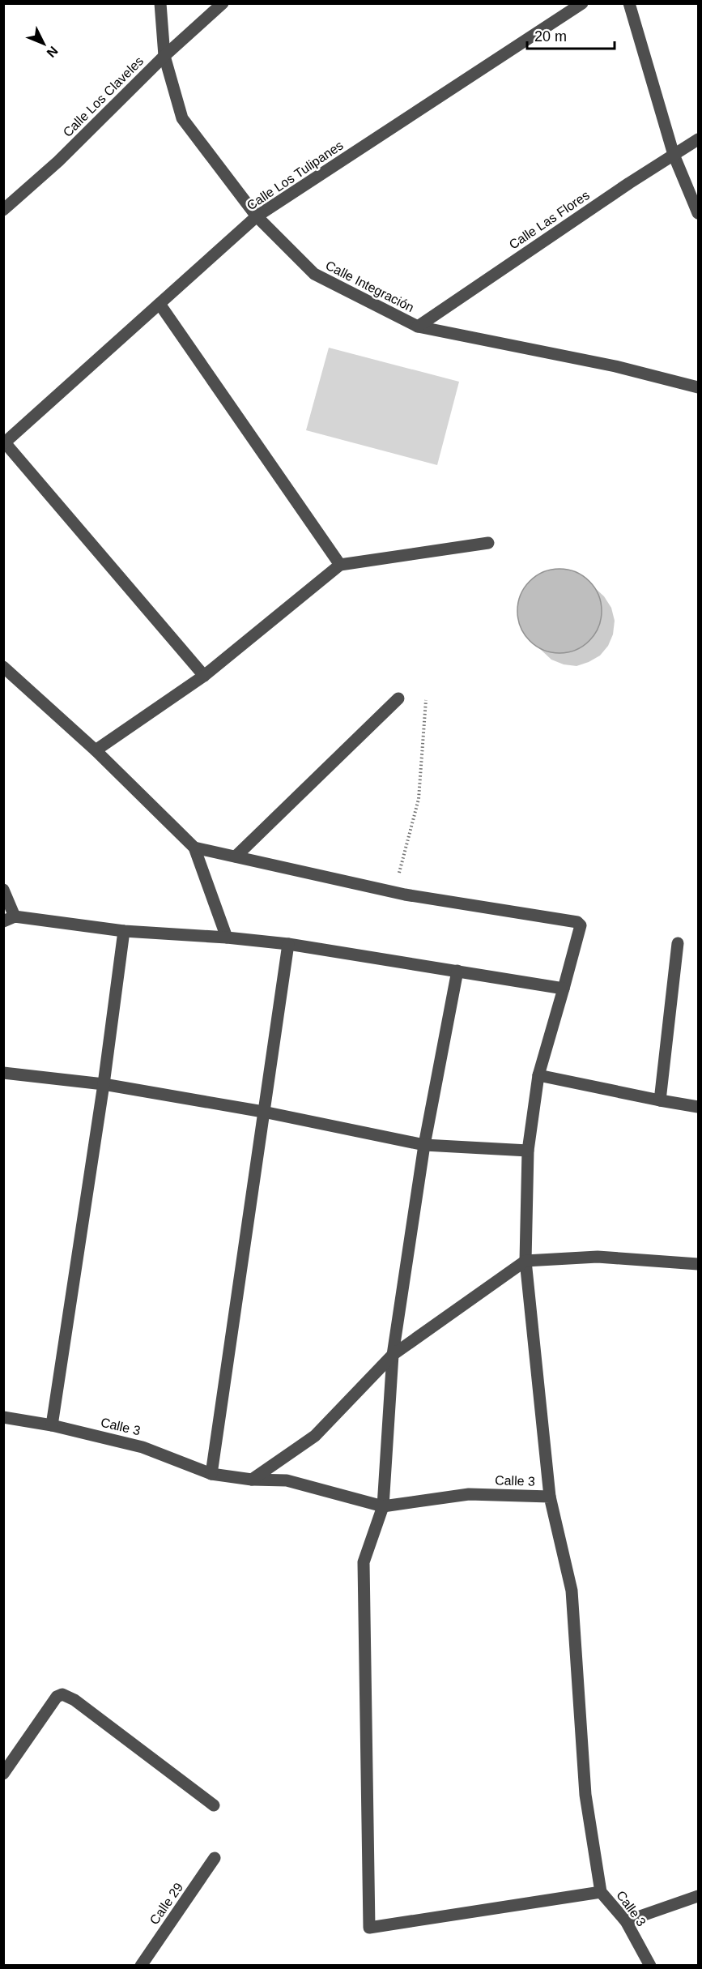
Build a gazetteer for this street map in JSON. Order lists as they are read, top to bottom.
{
  "streets": {
    "street": [
      "Calle Los Claveles",
      "Calle Los Tulipanes",
      "Calle Las Flores",
      "Calle Integración",
      "Calle 3",
      "Calle 29"
    ]
  },
  "crossings": [
    ["Calle Los Claveles", "Calle Integración"],
    ["Calle Los Tulipanes", "Calle Integración"],
    ["Calle Las Flores", "Calle Integración"]
  ],
  "scale_bar": "20 m",
  "north": "bottom right"
}
